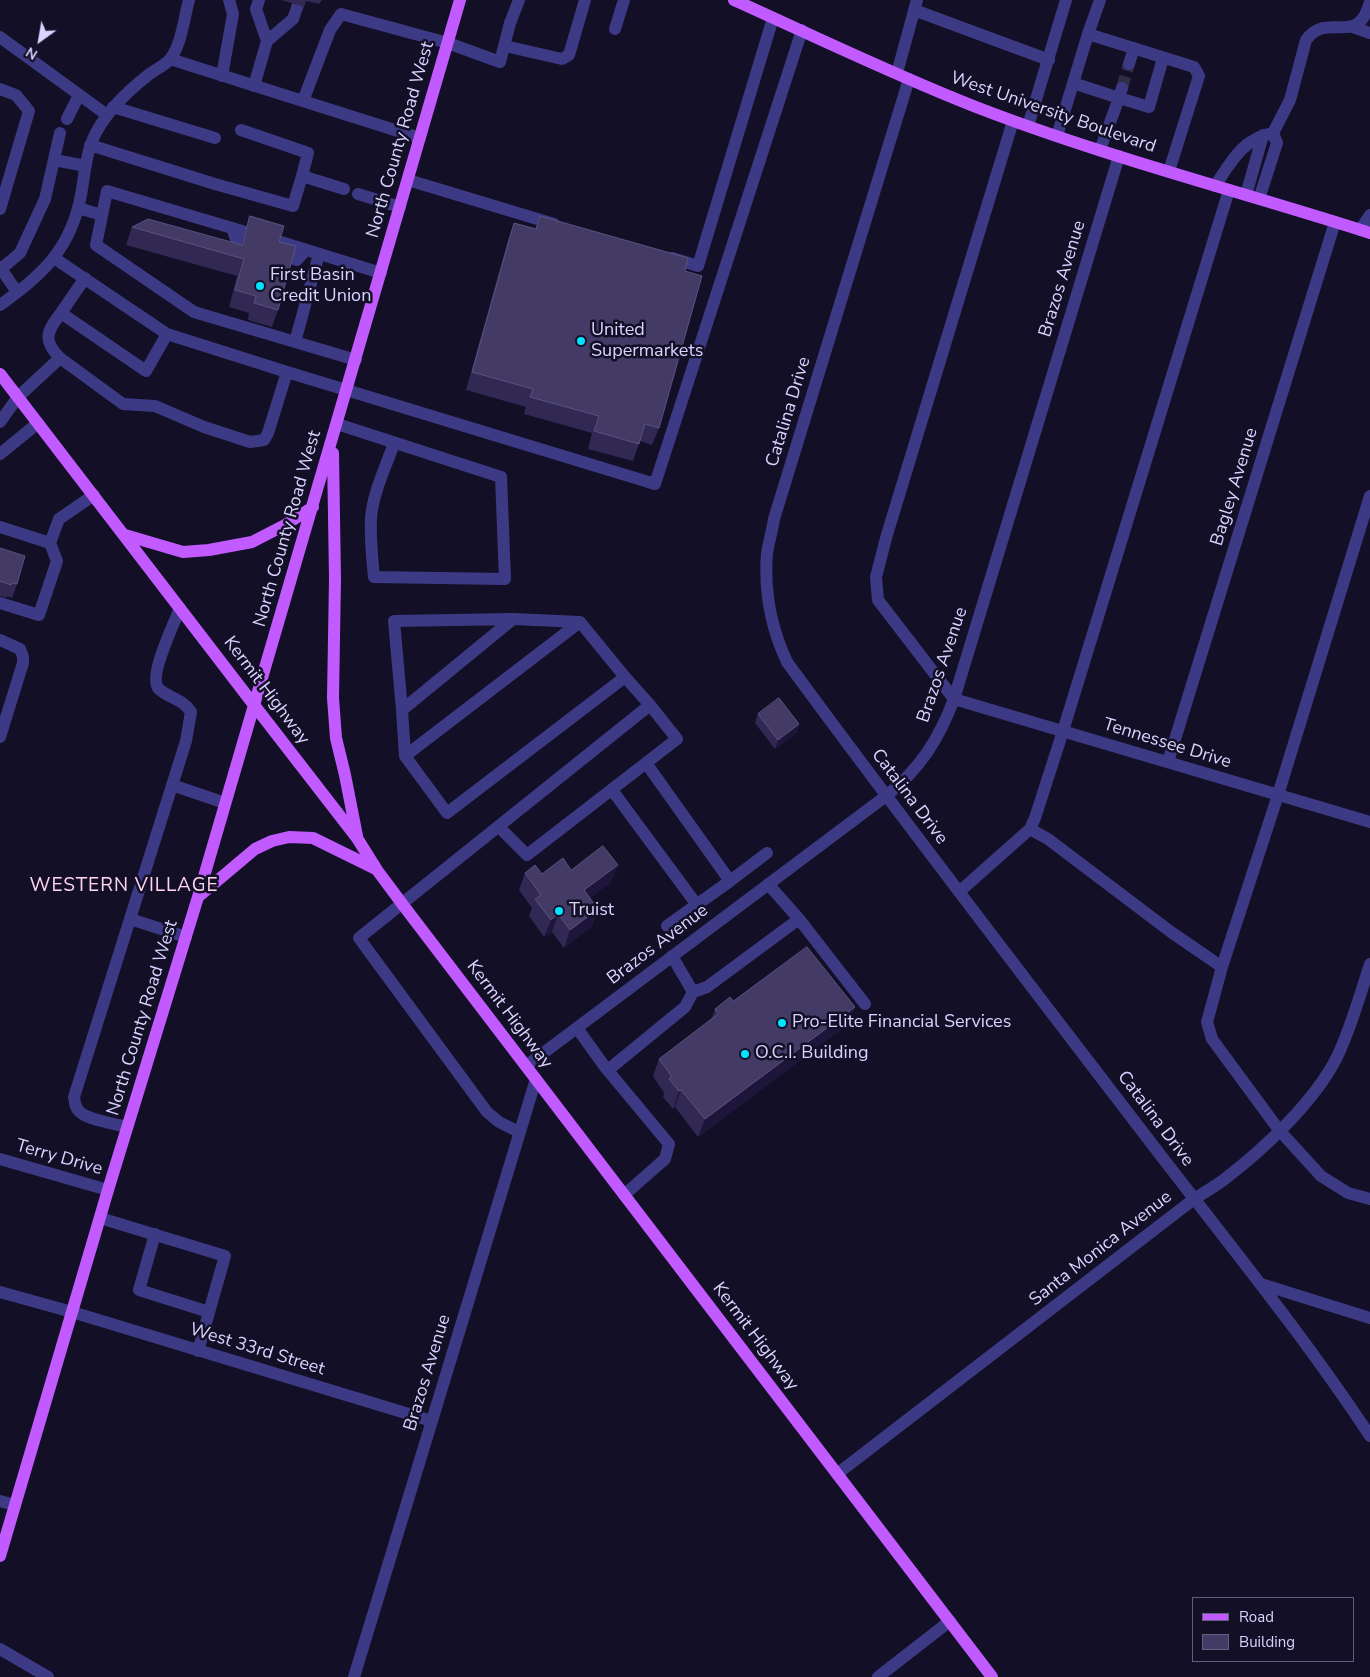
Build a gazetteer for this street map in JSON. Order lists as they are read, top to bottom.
{
  "streets": {
    "main road": ["West University Boulevard", "North County Road West", "Kermit Highway"],
    "street": [
      "Brazos Avenue",
      "Catalina Drive",
      "Bagley Avenue",
      "Tennessee Drive",
      "Terry Drive",
      "Santa Monica Avenue",
      "West 33rd Street"
    ]
  },
  "crossings": [
    ["West University Boulevard", "Brazos Avenue"],
    ["West University Boulevard", "Catalina Drive"],
    ["West University Boulevard", "Bagley Avenue"],
    ["North County Road West", "Kermit Highway"],
    ["North County Road West", "Terry Drive"],
    ["North County Road West", "West 33rd Street"],
    ["Brazos Avenue", "Catalina Drive"],
    ["Brazos Avenue", "Kermit Highway"],
    ["Brazos Avenue", "Tennessee Drive"],
    ["Brazos Avenue", "West 33rd Street"],
    ["Catalina Drive", "Santa Monica Avenue"],
    ["Bagley Avenue", "Tennessee Drive"],
    ["Kermit Highway", "Santa Monica Avenue"]
  ],
  "districts": ["WESTERN VILLAGE"],
  "places": [
    "First Basin Credit Union",
    "United Supermarkets",
    "Truist",
    "Pro-Elite Financial Services",
    "O.C.I. Building"
  ],
  "legend": ["Road", "Building"],
  "north": "bottom left"
}
